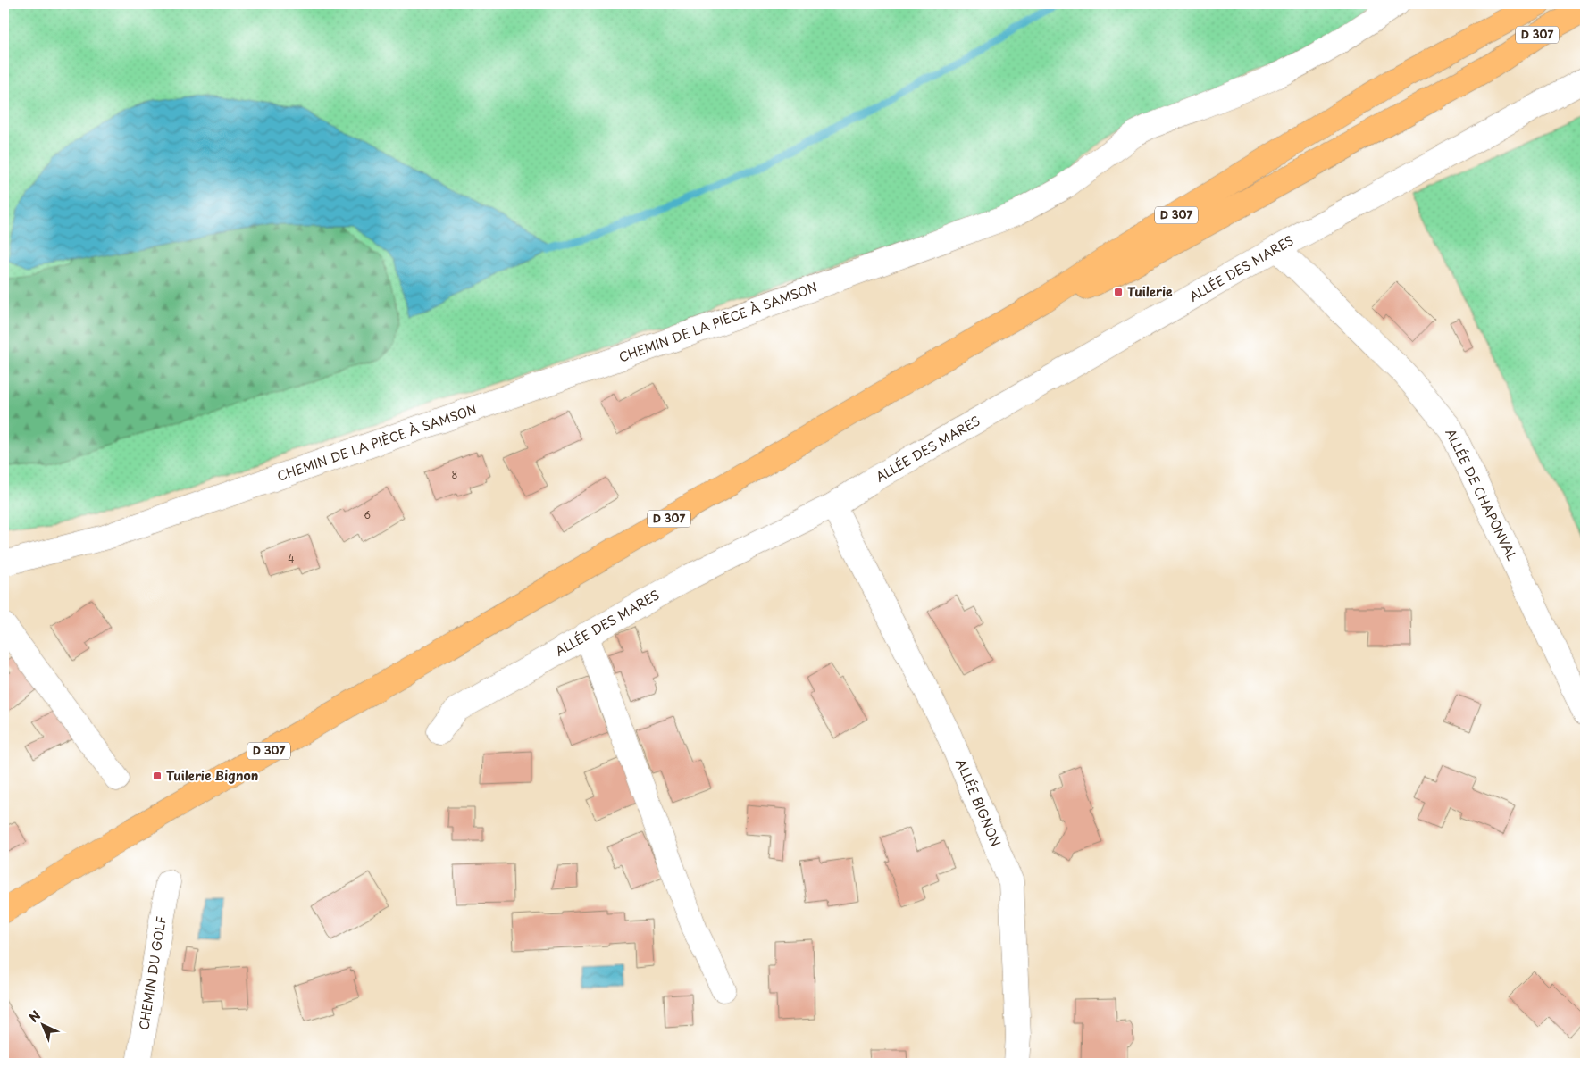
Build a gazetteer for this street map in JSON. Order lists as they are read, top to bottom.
{
  "streets": {
    "main road": ["D 307"],
    "street": [
      "ALLÉE DES MARES",
      "CHEMIN DE LA PIÈCE À SAMSON",
      "ALLÉE DE CHAPONVAL",
      "ALLÉE BIGNON",
      "CHEMIN DU GOLF"
    ]
  },
  "crossings": [
    ["ALLÉE DES MARES", "ALLÉE DE CHAPONVAL"],
    ["ALLÉE DES MARES", "ALLÉE BIGNON"]
  ],
  "places": {
    "transit": ["Tuilerie", "Tuilerie Bignon"]
  },
  "house_numbers": ["8", "6", "4"],
  "north": "top left"
}
